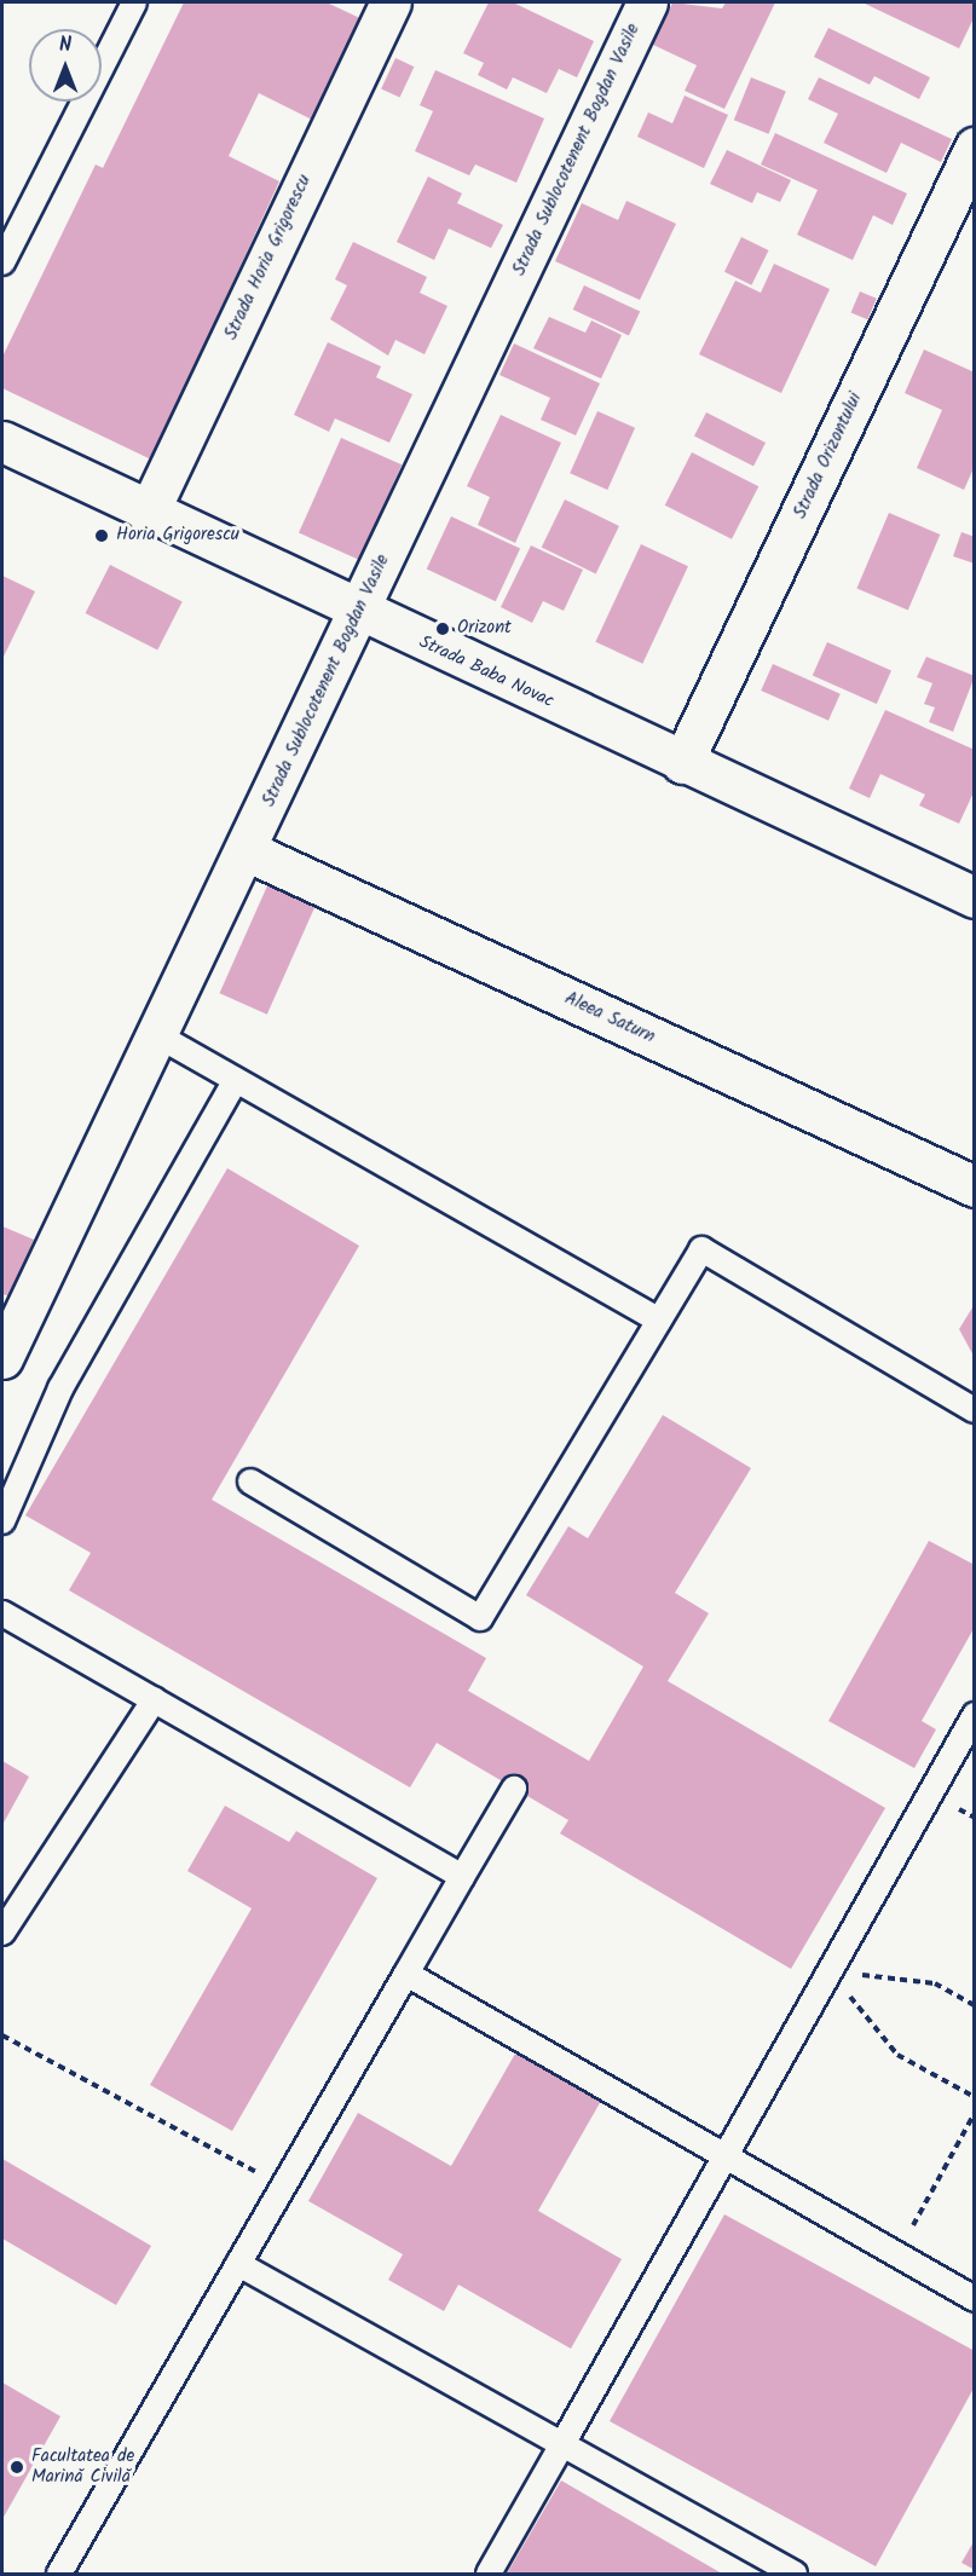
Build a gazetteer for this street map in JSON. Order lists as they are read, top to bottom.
{
  "streets": {
    "street": [
      "Strada Sublocotenent Bogdan Vasile",
      "Strada Horia Grigorescu",
      "Strada Orizontului",
      "Strada Baba Novac",
      "Aleea Saturn"
    ]
  },
  "crossings": [
    ["Strada Sublocotenent Bogdan Vasile", "Strada Baba Novac"],
    ["Strada Sublocotenent Bogdan Vasile", "Aleea Saturn"],
    ["Strada Horia Grigorescu", "Strada Baba Novac"],
    ["Strada Orizontului", "Strada Baba Novac"]
  ],
  "places": ["Horia Grigorescu", "Orizont", "Facultatea de Marină Civilă"],
  "north": "top"
}
